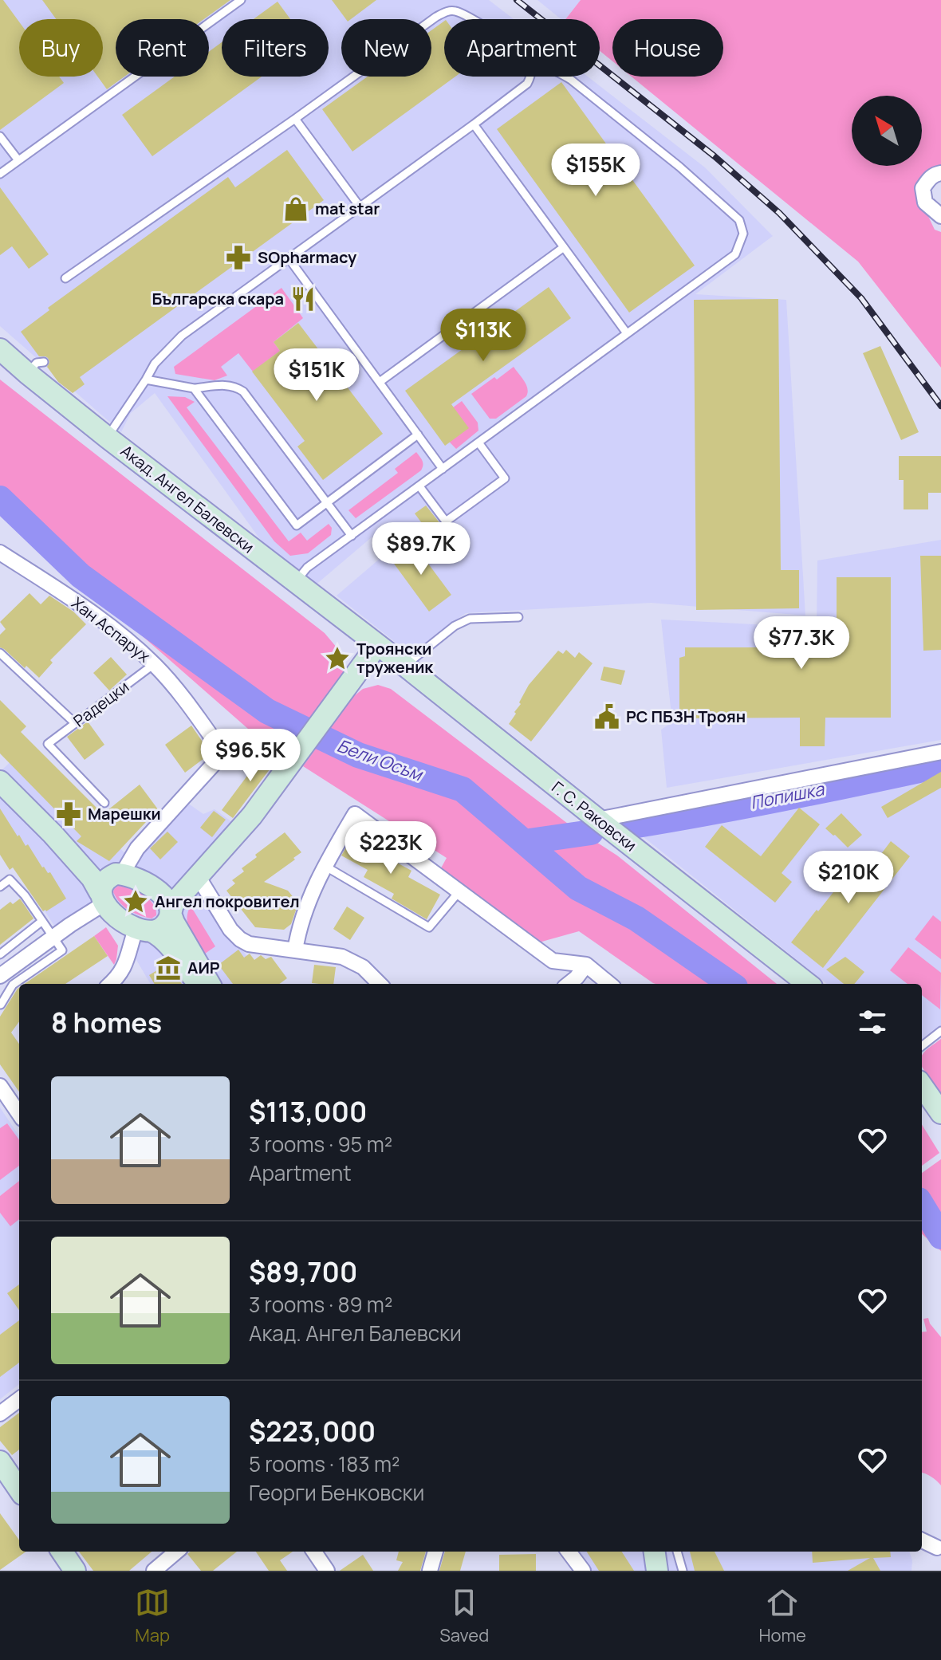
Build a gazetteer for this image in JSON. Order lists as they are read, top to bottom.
{
  "streets": {
    "street": ["Акад. Ангел Балевски", "Хан Аспарух", "Г. С. Раковски"],
    "lane": ["Радецки"]
  },
  "crossings": [
    ["Акад. Ангел Балевски", "Г. С. Раковски"],
    ["Хан Аспарух", "Радецки"]
  ],
  "water": ["Бели Осъм", "Попишка"],
  "places": {
    "shop": ["mat star"],
    "pharmacy": ["SOpharmacy", "Марешки"],
    "restaurant": ["Българска скара"],
    "place": ["Троянски труженик", "Ангел покровител"],
    "public building": ["РС ПБЗН Троян"],
    "museum": ["АИР"]
  },
  "north": "top left",
  "page": {
    "chip": [
      "Buy",
      "Rent",
      "Filters",
      "New",
      "Apartment",
      "House"
    ],
    "price": [
      "$155K",
      "$113K",
      "$151K",
      "$89.7K",
      "$77.3K",
      "$96.5K",
      "$223K",
      "$210K"
    ],
    "heading": "8 homes",
    "list": [
      {
        "name": "$113,000",
        "note": "3 rooms · 95 m² · Apartment"
      },
      {
        "name": "$89,700",
        "note": "3 rooms · 89 m² · Акад. Ангел Балевски"
      },
      {
        "name": "$223,000",
        "note": "5 rooms · 183 m² · Георги Бенковски"
      }
    ],
    "tabs": ["Map", "Saved", "Home"]
  }
}
